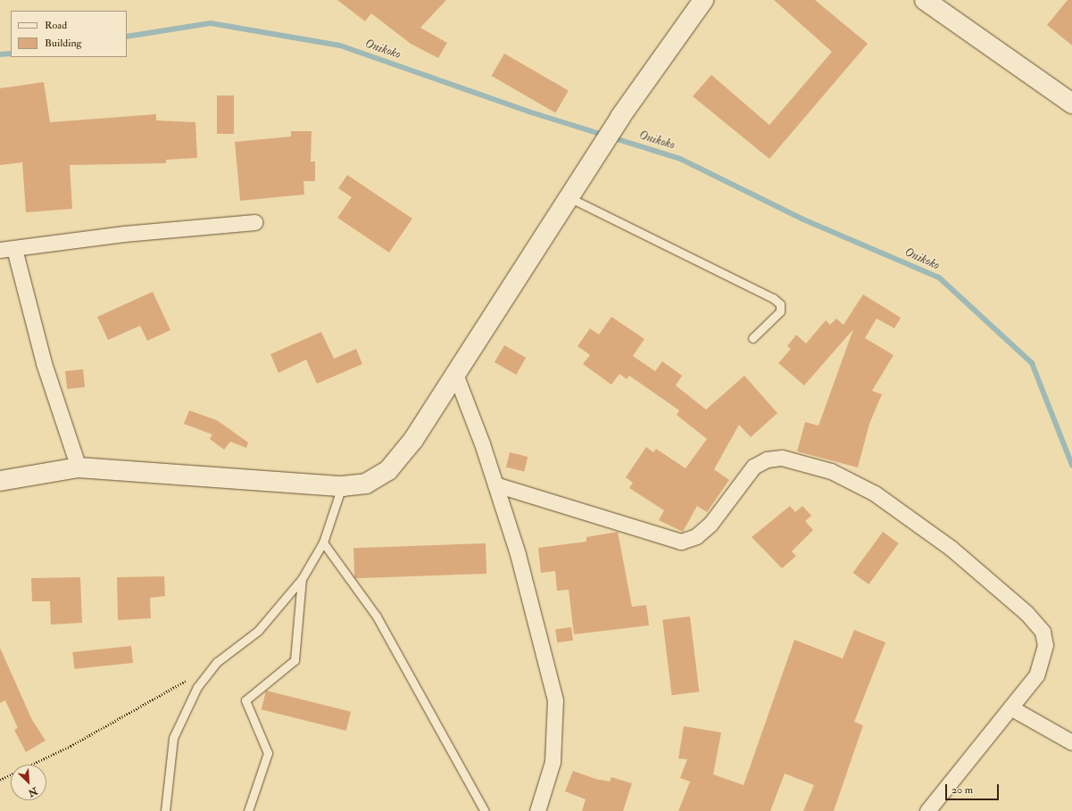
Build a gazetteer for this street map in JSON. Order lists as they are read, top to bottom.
{
  "water": ["Onikoko"],
  "legend": ["Road", "Building"],
  "scale_bar": "20 m",
  "north": "bottom right"
}
